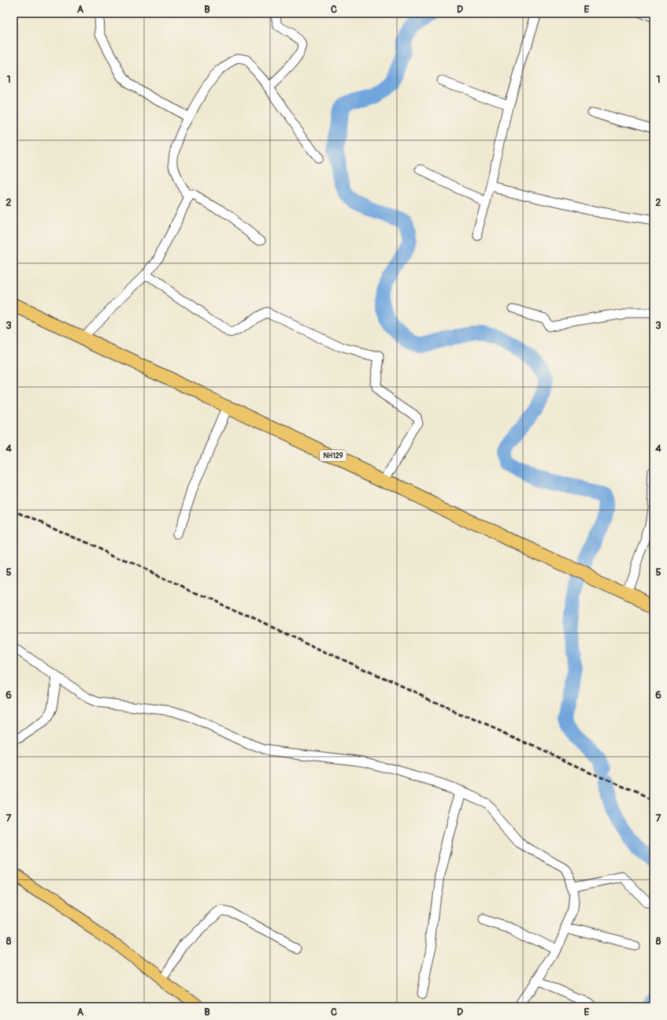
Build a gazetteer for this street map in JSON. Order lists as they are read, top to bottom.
{
  "streets": {
    "highway": ["NH129"]
  },
  "grid": {
    "columns": [
      "A",
      "B",
      "C",
      "D",
      "E"
    ],
    "rows": [
      "1",
      "2",
      "3",
      "4",
      "5",
      "6",
      "7",
      "8"
    ]
  }
}
